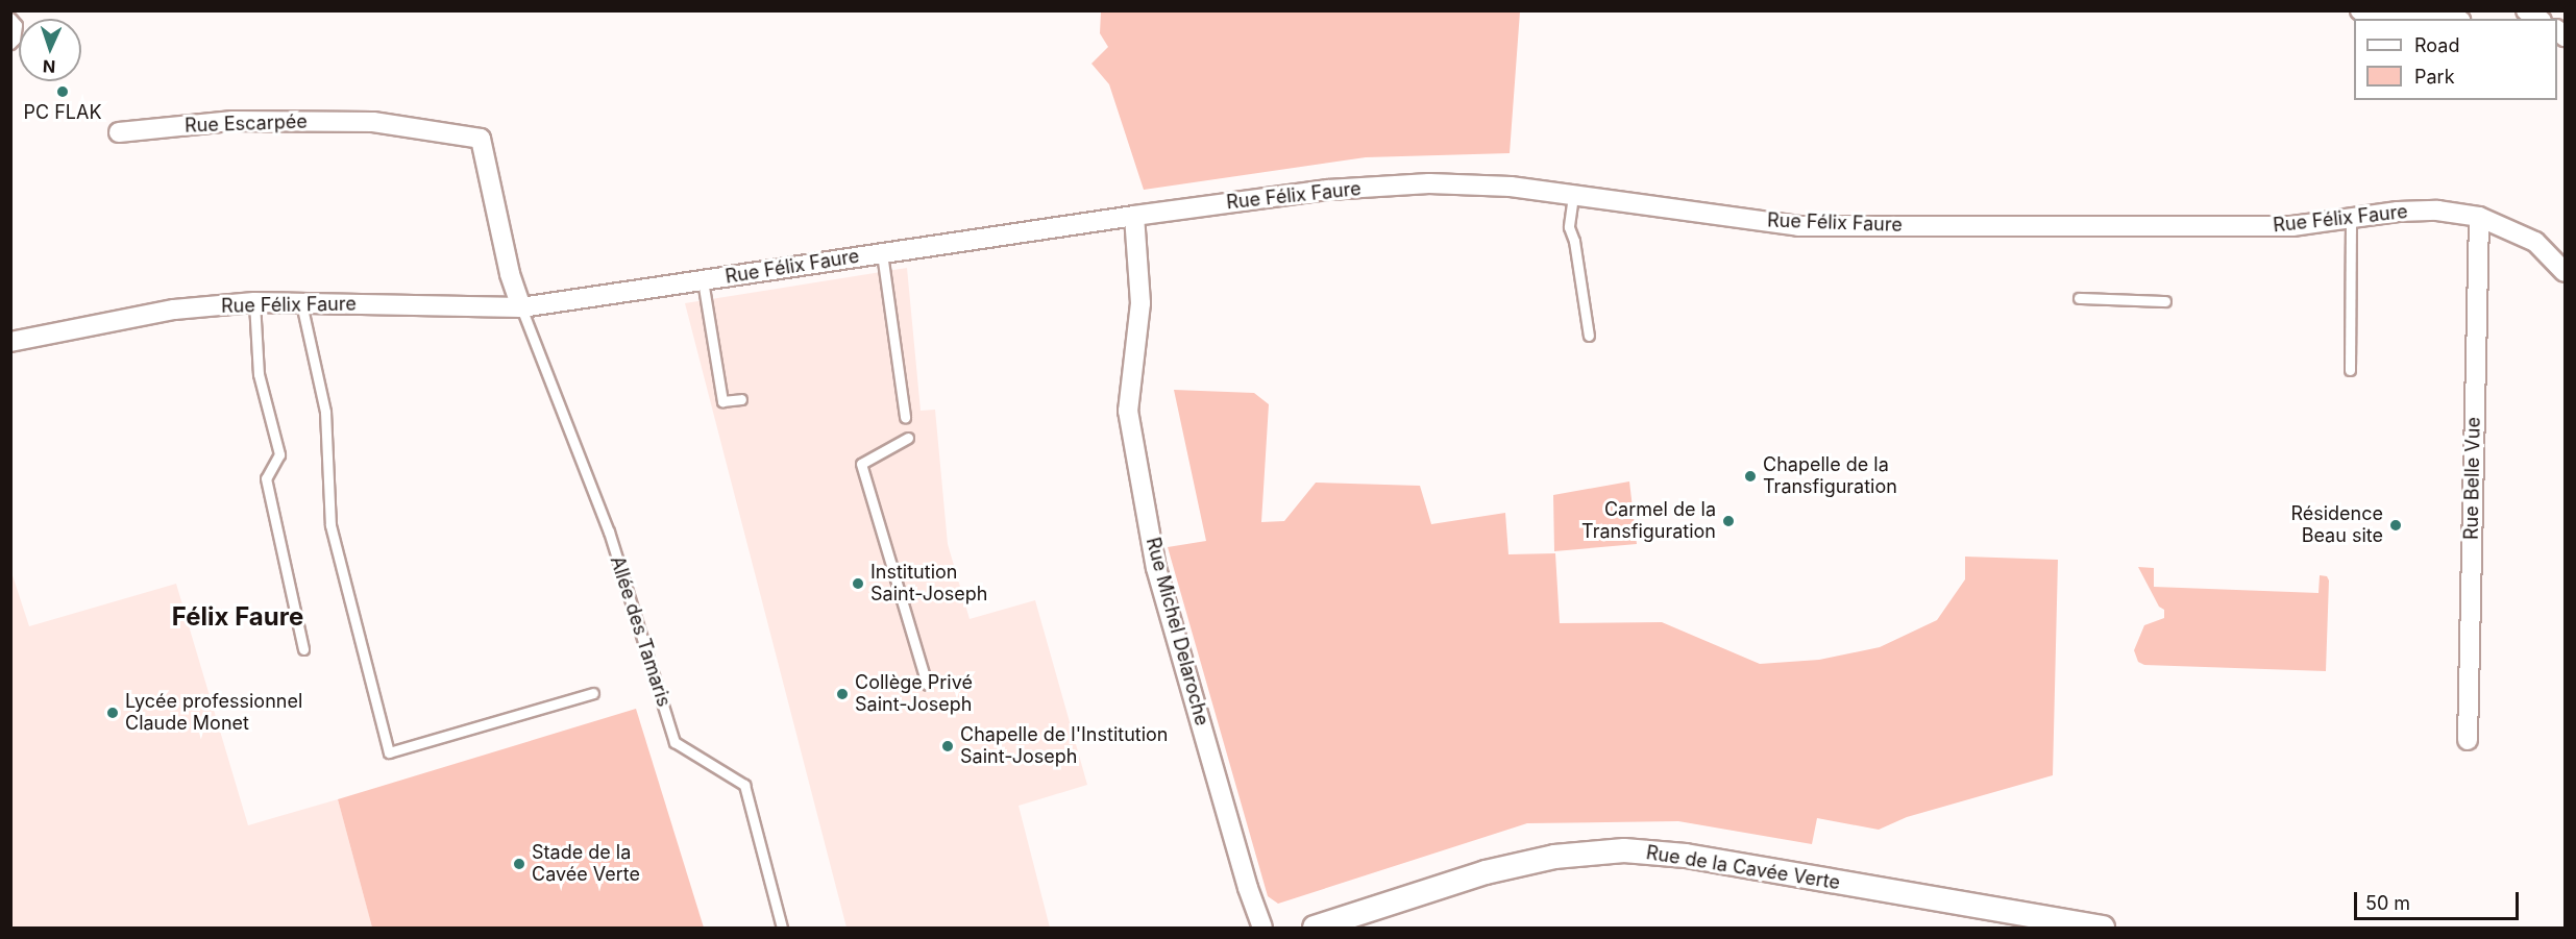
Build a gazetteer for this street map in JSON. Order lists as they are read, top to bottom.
{
  "streets": {
    "street": [
      "Rue Escarpée",
      "Rue Félix Faure",
      "Rue Belle Vue",
      "Rue Michel Delaroche",
      "Rue de la Cavée Verte"
    ],
    "lane": ["Allée des Tamaris"]
  },
  "crossings": [
    ["Rue Escarpée", "Rue Félix Faure"],
    ["Rue Escarpée", "Allée des Tamaris"],
    ["Rue Félix Faure", "Rue Belle Vue"],
    ["Rue Félix Faure", "Allée des Tamaris"],
    ["Rue Félix Faure", "Rue Michel Delaroche"]
  ],
  "districts": ["Félix Faure"],
  "places": [
    "PC FLAK",
    "Chapelle de la Transfiguration",
    "Carmel de la Transfiguration",
    "Résidence Beau site",
    "Institution Saint-Joseph",
    "Collège Privé Saint-Joseph",
    "Lycée professionnel Claude Monet",
    "Chapelle de l'Institution Saint-Joseph",
    "Stade de la Cavée Verte"
  ],
  "legend": ["Road", "Park"],
  "scale_bar": "50 m",
  "north": "bottom"
}
